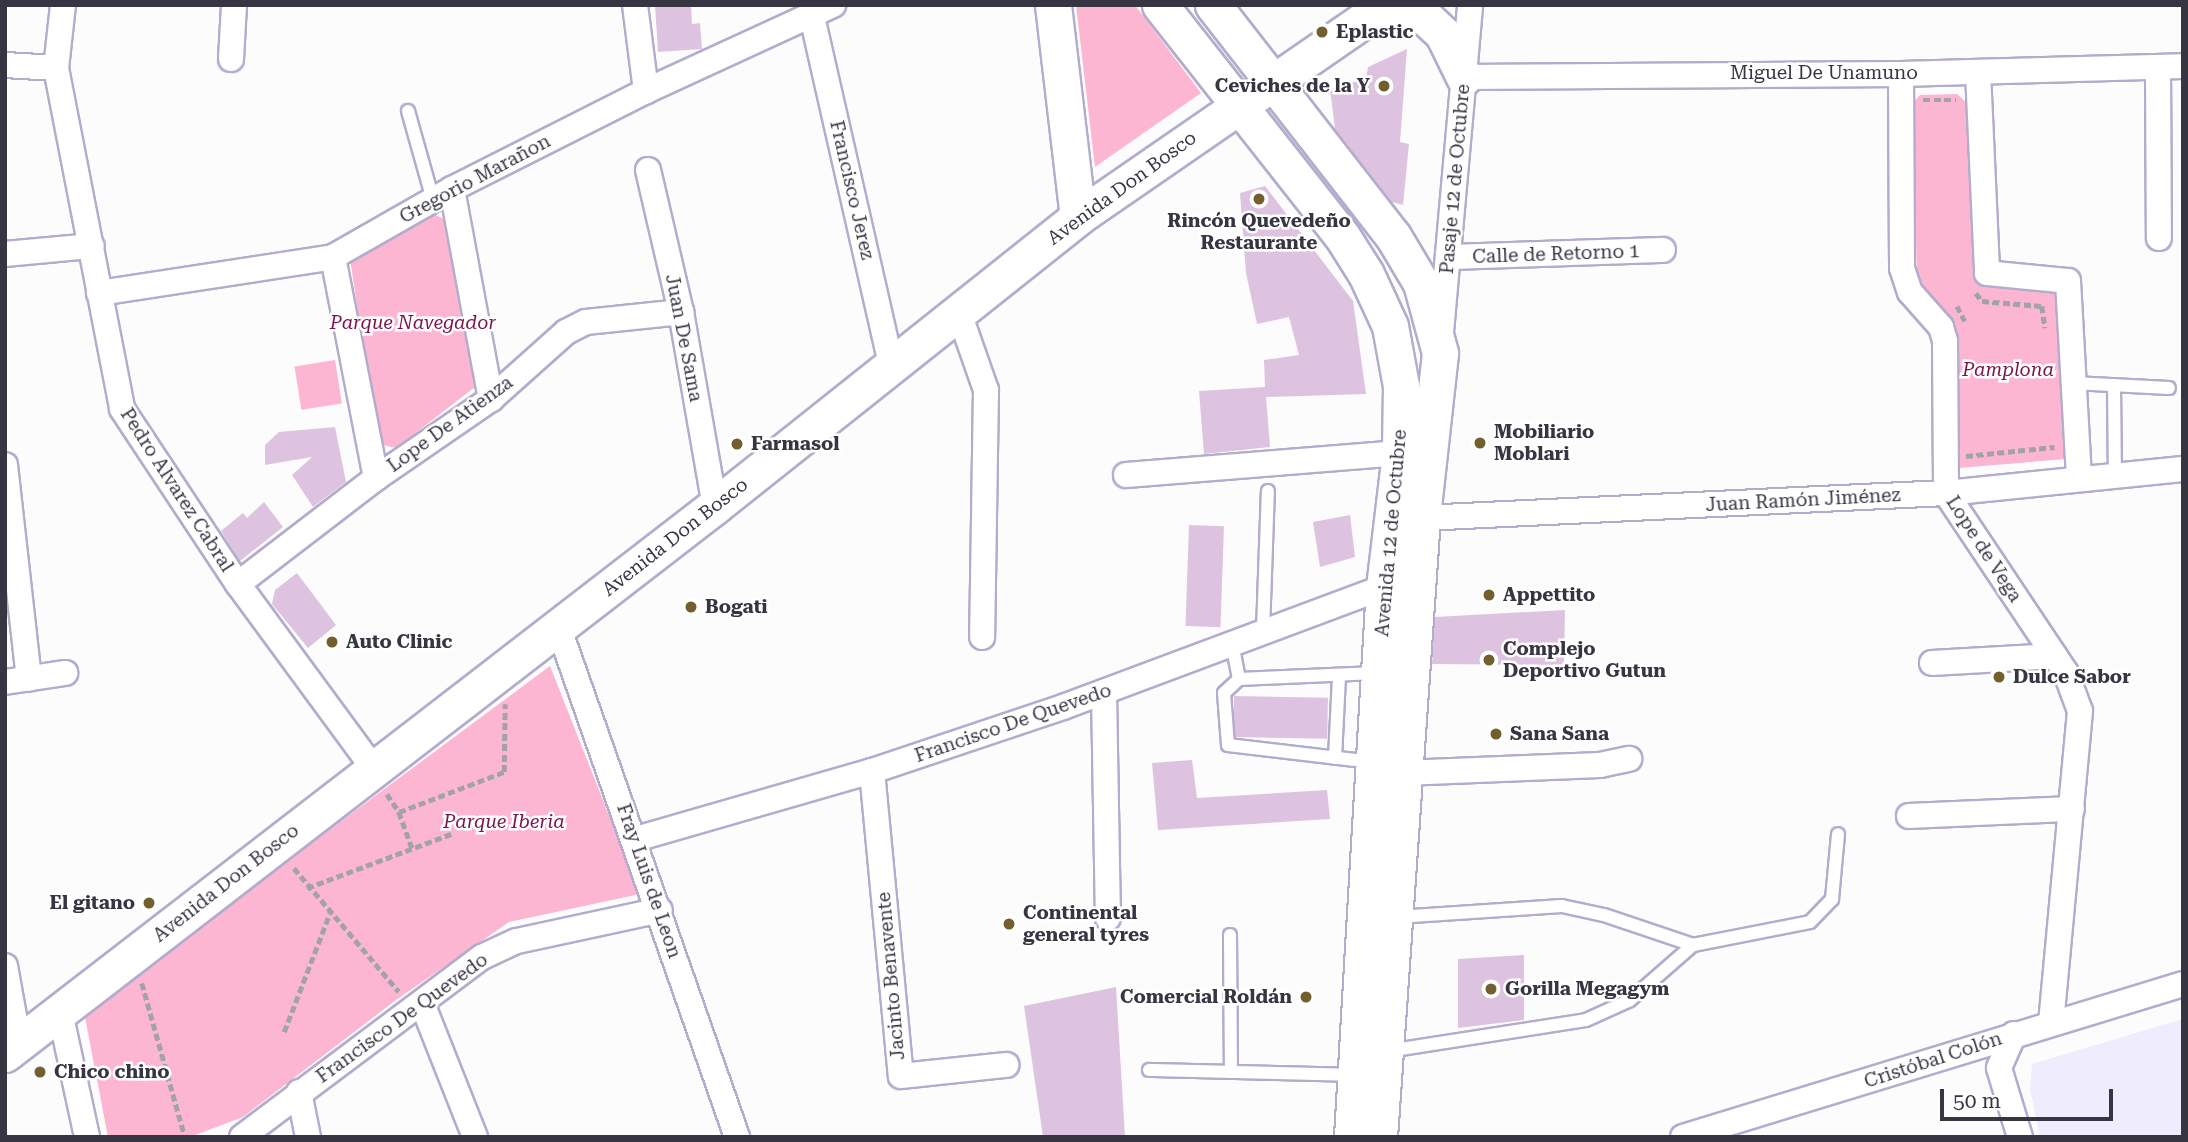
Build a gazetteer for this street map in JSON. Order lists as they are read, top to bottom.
{
  "streets": {
    "main road": ["Avenida Don Bosco", "Avenida 12 de Octubre"],
    "street": [
      "Miguel De Unamuno",
      "Gregorio Marañon",
      "Pasaje 12 de Octubre",
      "Francisco Jerez",
      "Calle de Retorno 1",
      "Juan De Sama",
      "Lope De Atienza",
      "Pedro Alvarez Cabral",
      "Juan Ramón Jiménez",
      "Lope de Vega",
      "Francisco De Quevedo",
      "Fray Luis de Leon",
      "Jacinto Benavente",
      "Cristóbal Colón"
    ]
  },
  "crossings": [
    ["Miguel De Unamuno", "Pasaje 12 de Octubre"],
    ["Miguel De Unamuno", "Lope de Vega"],
    ["Gregorio Marañon", "Francisco Jerez"],
    ["Gregorio Marañon", "Pedro Alvarez Cabral"],
    ["Pasaje 12 de Octubre", "Calle de Retorno 1"],
    ["Pasaje 12 de Octubre", "Avenida 12 de Octubre"],
    ["Avenida Don Bosco", "Francisco Jerez"],
    ["Avenida Don Bosco", "Juan De Sama"],
    ["Avenida Don Bosco", "Pedro Alvarez Cabral"],
    ["Avenida Don Bosco", "Avenida 12 de Octubre"],
    ["Avenida Don Bosco", "Fray Luis de Leon"],
    ["Juan De Sama", "Lope De Atienza"],
    ["Lope De Atienza", "Pedro Alvarez Cabral"],
    ["Juan Ramón Jiménez", "Avenida 12 de Octubre"],
    ["Juan Ramón Jiménez", "Lope de Vega"],
    ["Avenida 12 de Octubre", "Francisco De Quevedo"],
    ["Lope de Vega", "Cristóbal Colón"],
    ["Francisco De Quevedo", "Fray Luis de Leon"],
    ["Francisco De Quevedo", "Jacinto Benavente"]
  ],
  "parks": ["Parque Navegador", "Pamplona", "Parque Iberia"],
  "places": [
    "Eplastic",
    "Ceviches de la Y",
    "Rincón Quevedeño Restaurante",
    "Mobiliario Moblari",
    "Farmasol",
    "Appettito",
    "Bogati",
    "Auto Clinic",
    "Complejo Deportivo Gutun",
    "Dulce Sabor",
    "Sana Sana",
    "El gitano",
    "Continental general tyres",
    "Gorilla Megagym",
    "Comercial Roldán",
    "Chico chino"
  ],
  "scale_bar": "50 m"
}
